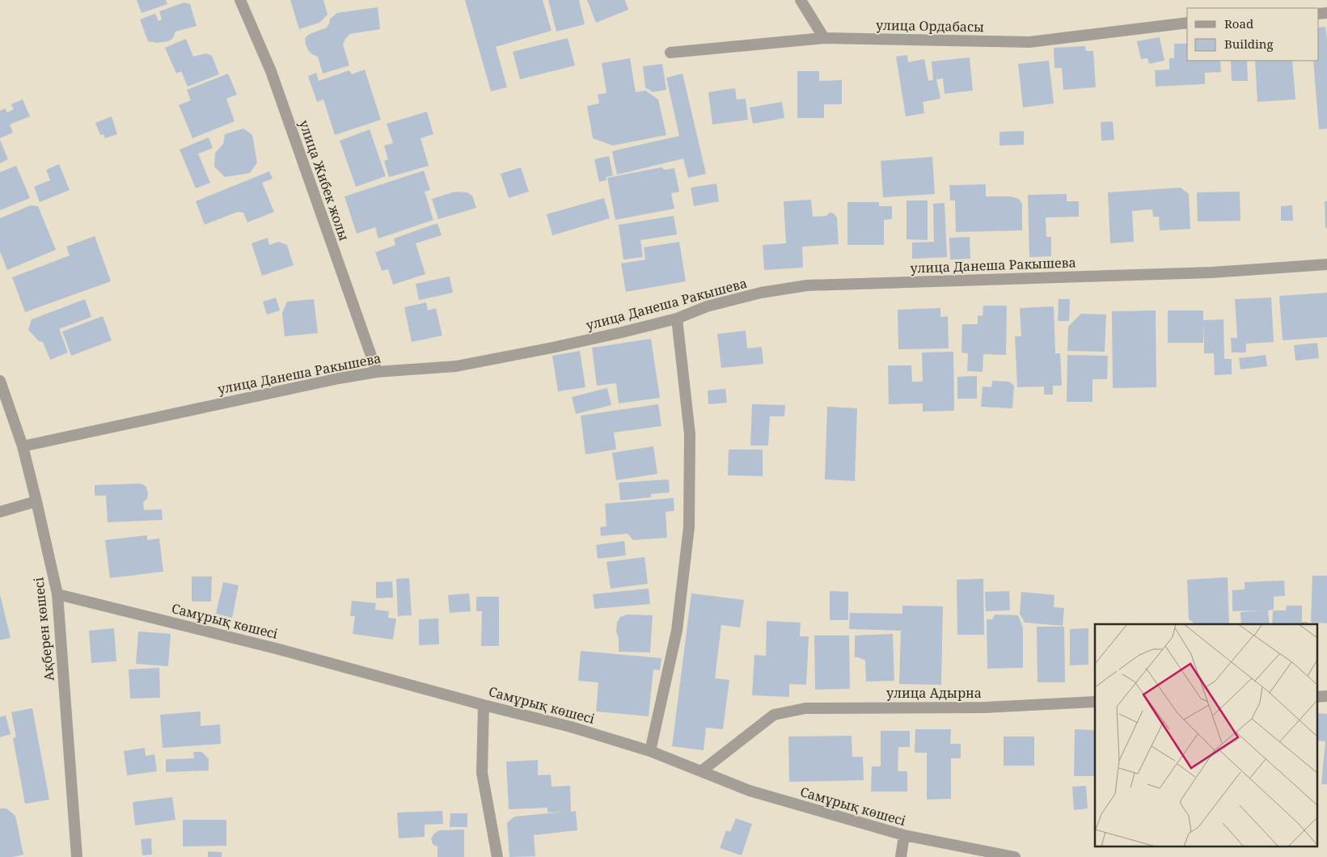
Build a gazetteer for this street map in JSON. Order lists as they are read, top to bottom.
{
  "streets": {
    "street": [
      "улица Ордабасы",
      "улица Жибек жолы",
      "улица Данеша Ракышева",
      "Самұрық көшесі",
      "Ақберен көшесі",
      "улица Адырна"
    ]
  },
  "crossings": [
    ["улица Жибек жолы", "улица Данеша Ракышева"],
    ["улица Данеша Ракышева", "Ақберен көшесі"],
    ["Самұрық көшесі", "Ақберен көшесі"],
    ["Самұрық көшесі", "улица Адырна"]
  ],
  "legend": ["Road", "Building"]
}
